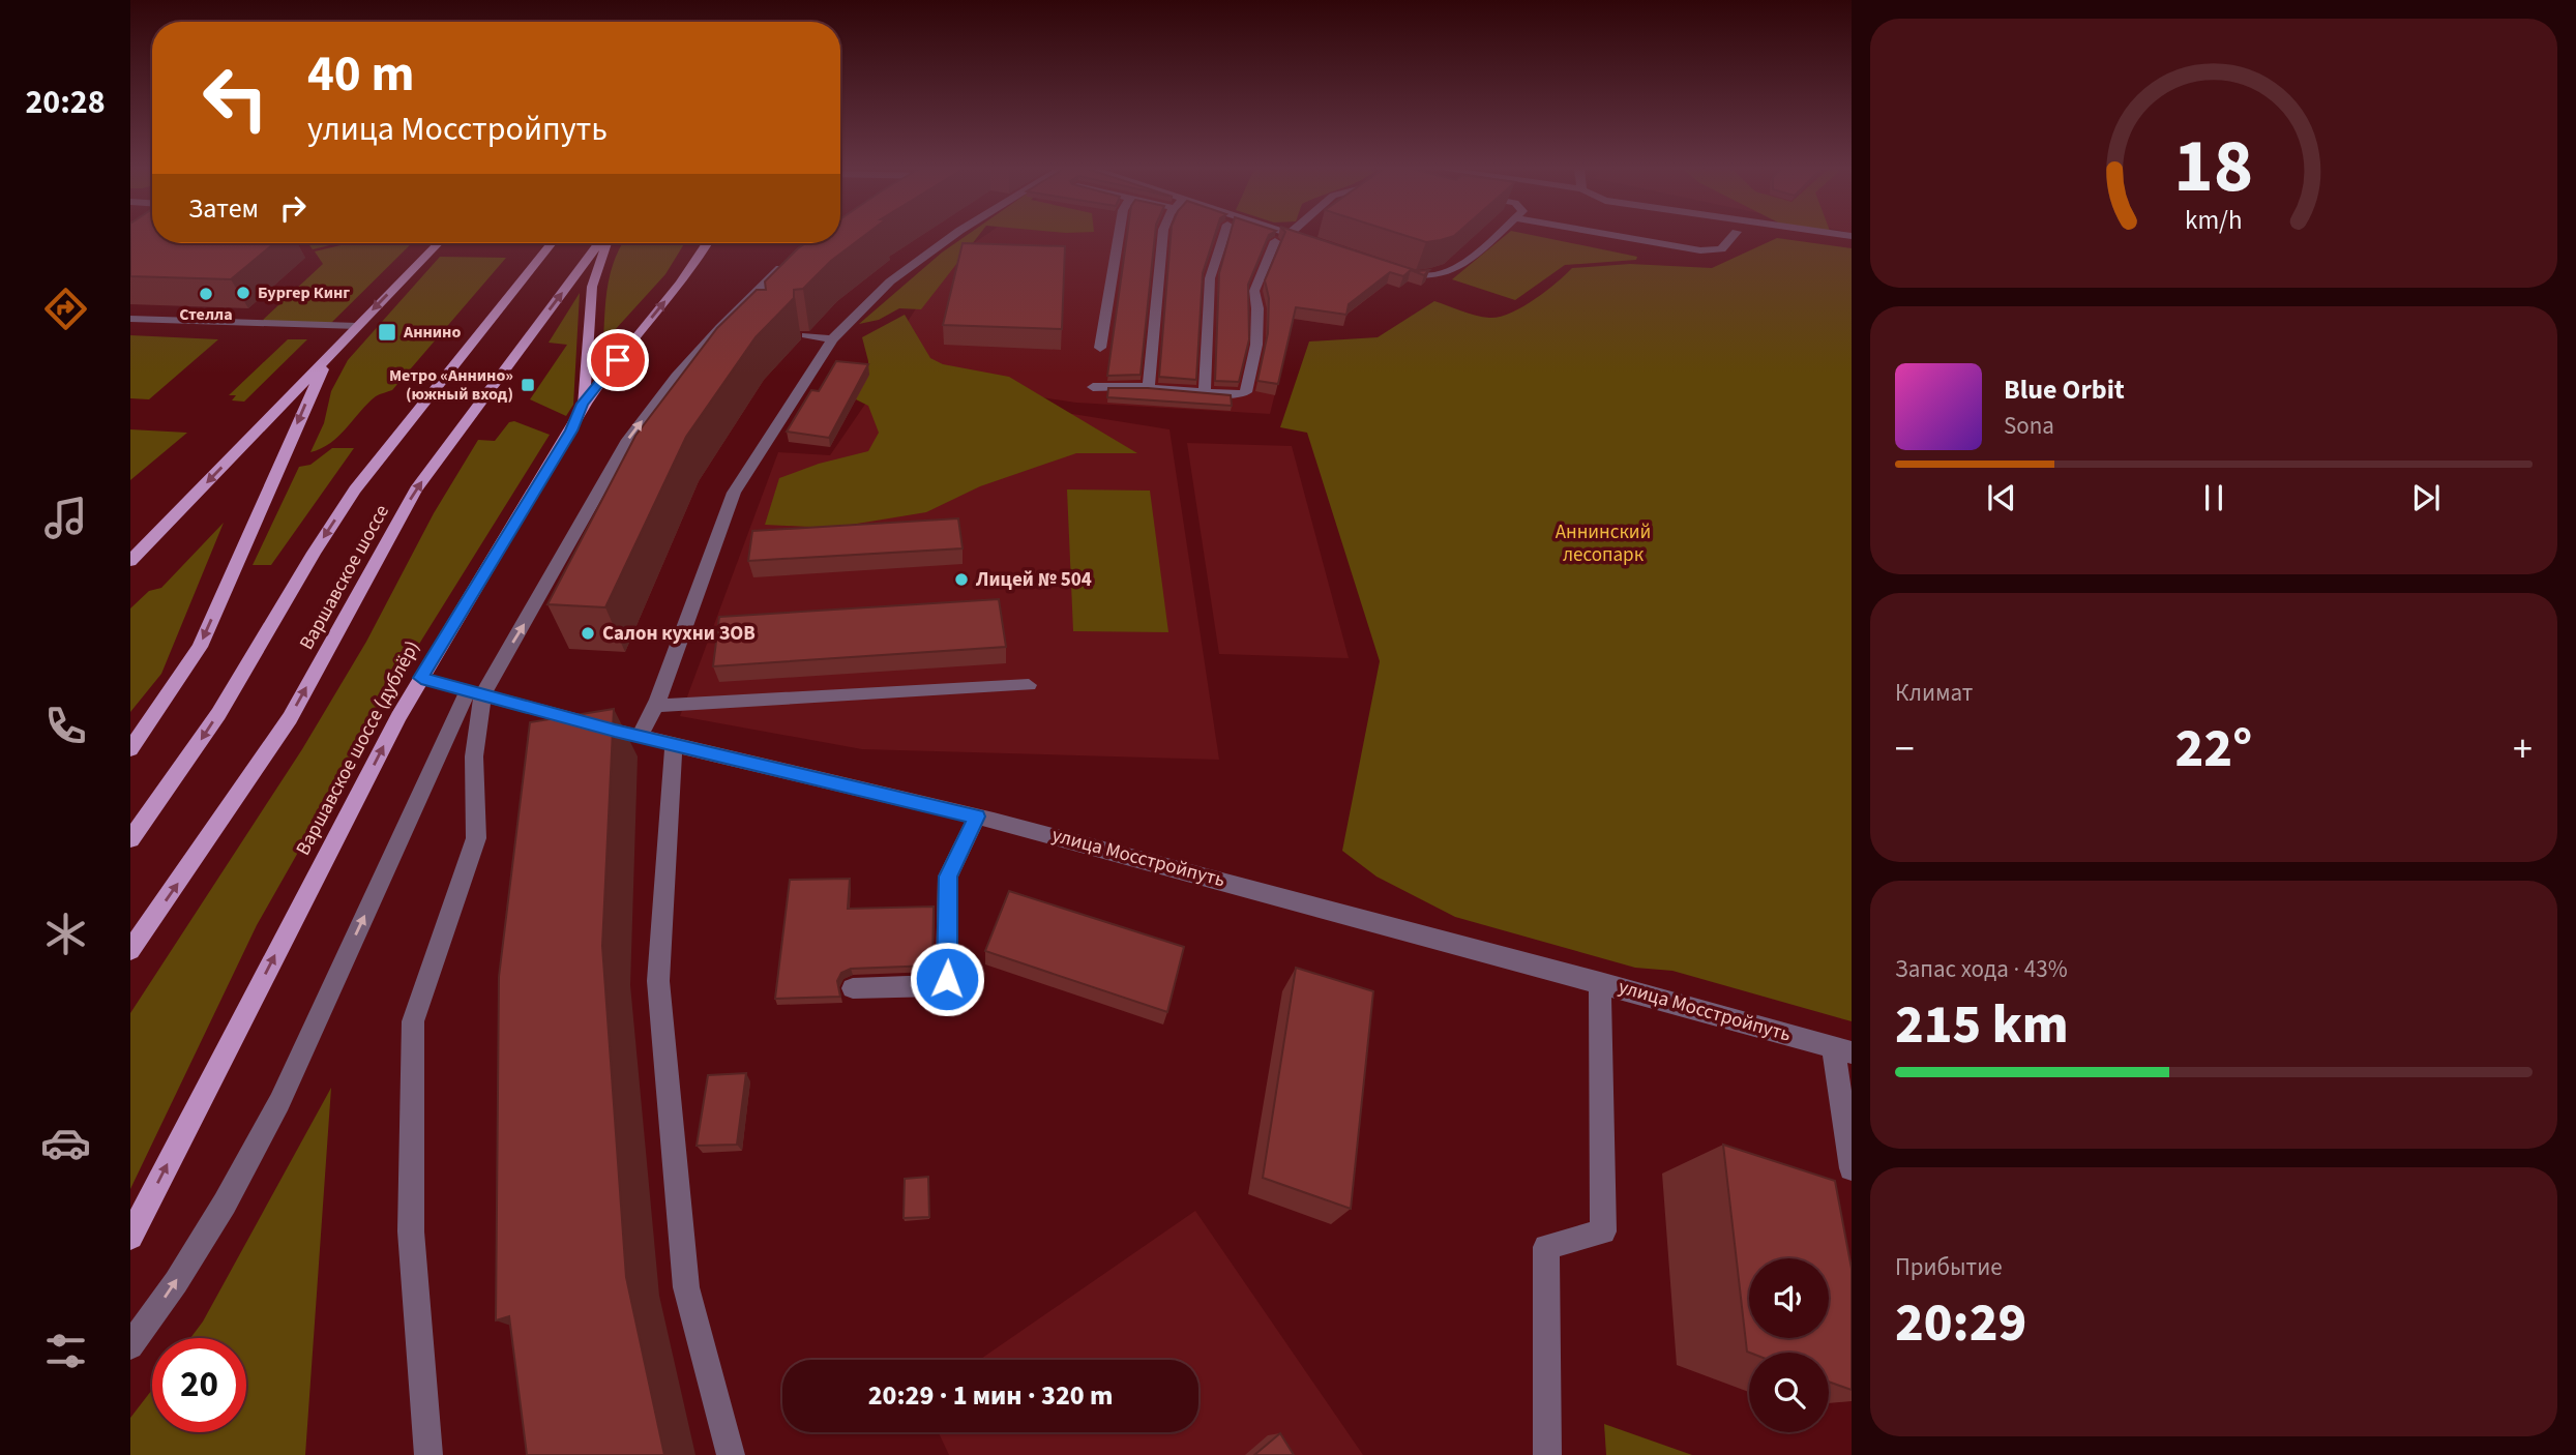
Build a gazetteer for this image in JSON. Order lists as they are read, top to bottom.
{
  "streets": {
    "main road": ["Варшавское шоссе", "Варшавское шоссе (дублёр)"],
    "street": ["улица Мосстройпуть"]
  },
  "crossings": [
    ["Варшавское шоссе (дублёр)", "улица Мосстройпуть"]
  ],
  "one_way": ["Варшавское шоссе (дублёр)"],
  "parks": ["Аннинский лесопарк"],
  "places": {
    "other": [
      "Бургер Кинг",
      "Стелла",
      "Лицей № 504",
      "Салон кухни ЗОВ"
    ],
    "transit": ["Аннино", "Метро «Аннино» (южный вход)"]
  },
  "page": {
    "tabs": "20:28",
    "turn": ["40 m", "улица Мосстройпуть"],
    "then": "Затем",
    "song": ["Blue Orbit", "Sona"],
    "tile": [
      "Климат",
      ["Запас хода · 43%", "215 km"],
      ["Прибытие", "20:29"]
    ],
    "heat": ["−", "22°", "+"],
    "limit": "20",
    "trip": "20:29 · 1 мин · 320 m",
    "gauge": ["18", "km/h"]
  }
}
